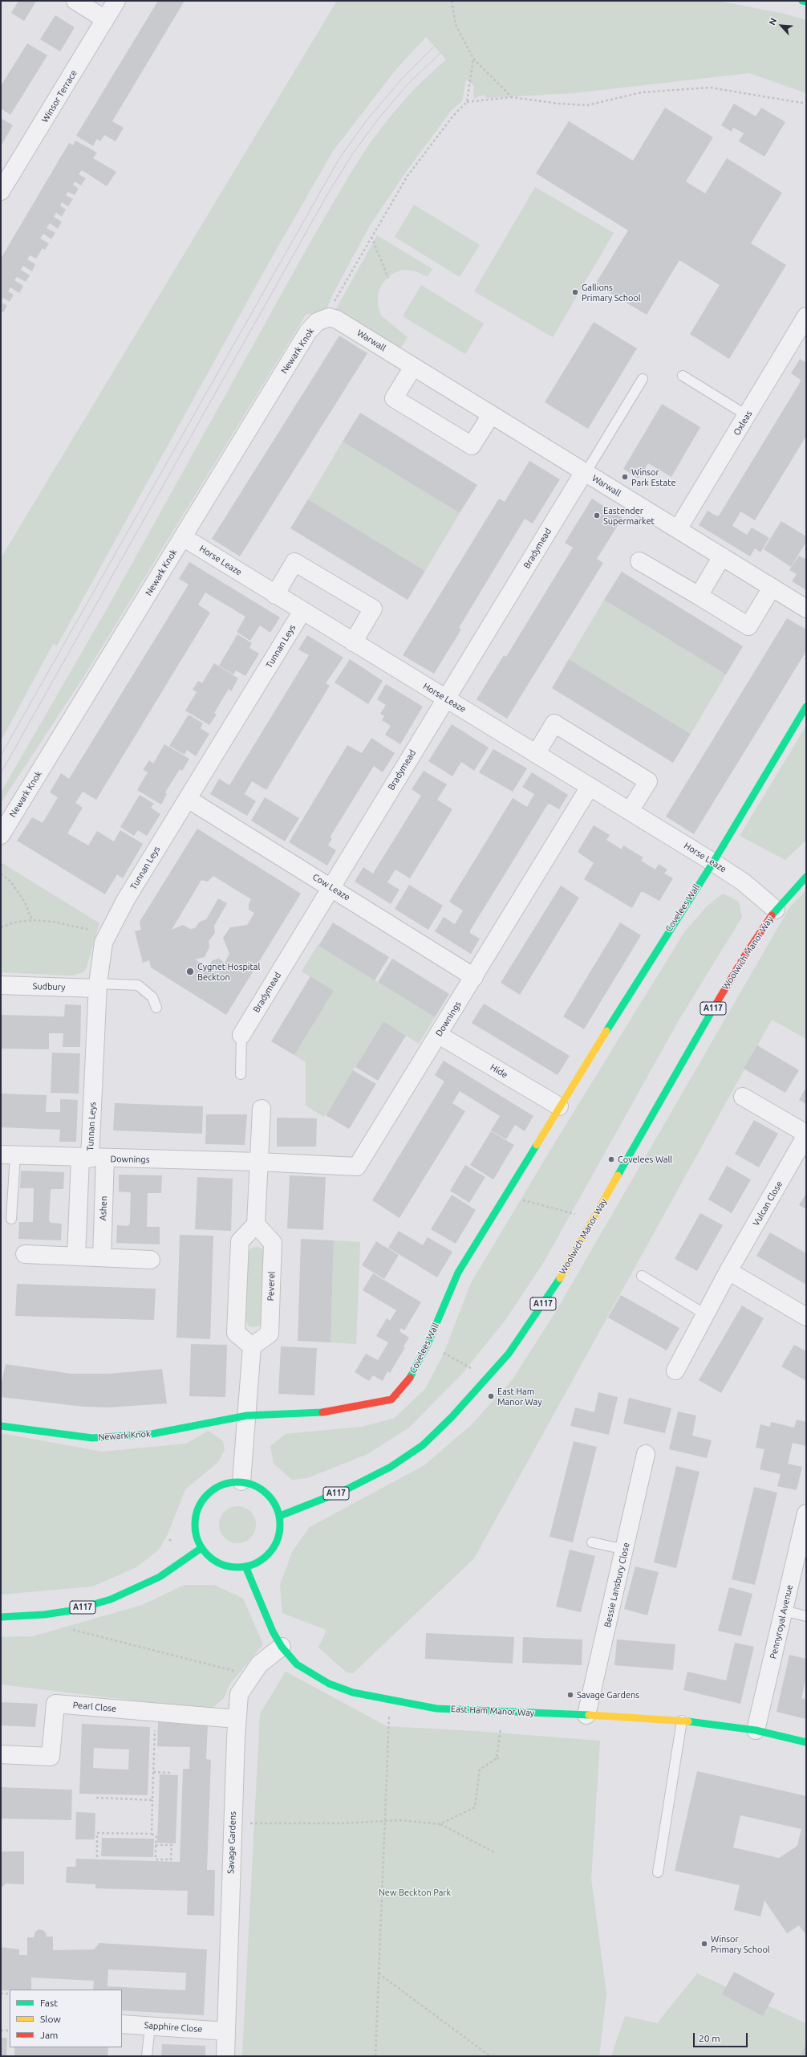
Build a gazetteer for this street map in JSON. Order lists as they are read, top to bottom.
{
  "streets": {
    "main road": [
      "Newark Knok",
      "Covelees Wall",
      "Woolwich Manor Way",
      "A117",
      "East Ham Manor Way"
    ],
    "street": [
      "Winsor Terrace",
      "Warwall",
      "Oxleas",
      "Bradymead",
      "Horse Leaze",
      "Tunnan Leys",
      "Cow Leaze",
      "Sudbury",
      "Downings",
      "Hide",
      "Vulcan Close",
      "Ashen",
      "Peverel",
      "Bessie Lansbury Close",
      "Pennyroyal Avenue",
      "Pearl Close",
      "Savage Gardens",
      "Sapphire Close"
    ]
  },
  "crossings": [
    ["Warwall", "Newark Knok"],
    ["Warwall", "Oxleas"],
    ["Warwall", "Bradymead"],
    ["Newark Knok", "Horse Leaze"],
    ["Newark Knok", "Covelees Wall"],
    ["Bradymead", "Horse Leaze"],
    ["Bradymead", "Cow Leaze"],
    ["Horse Leaze", "Tunnan Leys"],
    ["Horse Leaze", "Covelees Wall"],
    ["Horse Leaze", "Woolwich Manor Way"],
    ["Horse Leaze", "Downings"],
    ["Tunnan Leys", "Cow Leaze"],
    ["Tunnan Leys", "Sudbury"],
    ["Tunnan Leys", "Downings"],
    ["Tunnan Leys", "Ashen"],
    ["Cow Leaze", "Downings"],
    ["Covelees Wall", "Hide"],
    ["Woolwich Manor Way", "A117"],
    ["Woolwich Manor Way", "East Ham Manor Way"],
    ["A117", "East Ham Manor Way"],
    ["Downings", "Hide"],
    ["Downings", "Ashen"],
    ["Bessie Lansbury Close", "East Ham Manor Way"],
    ["Pennyroyal Avenue", "East Ham Manor Way"],
    ["Pearl Close", "Savage Gardens"],
    ["East Ham Manor Way", "Savage Gardens"],
    ["Savage Gardens", "Sapphire Close"]
  ],
  "parks": ["New Beckton Park"],
  "places": [
    "Gallions Primary School",
    "Winsor Park Estate",
    "Eastender Supermarket",
    "Cygnet Hospital Beckton",
    "Covelees Wall",
    "East Ham Manor Way",
    "Savage Gardens",
    "Winsor Primary School"
  ],
  "legend": ["Fast", "Slow", "Jam"],
  "scale_bar": "20 m",
  "north": "top left"
}
